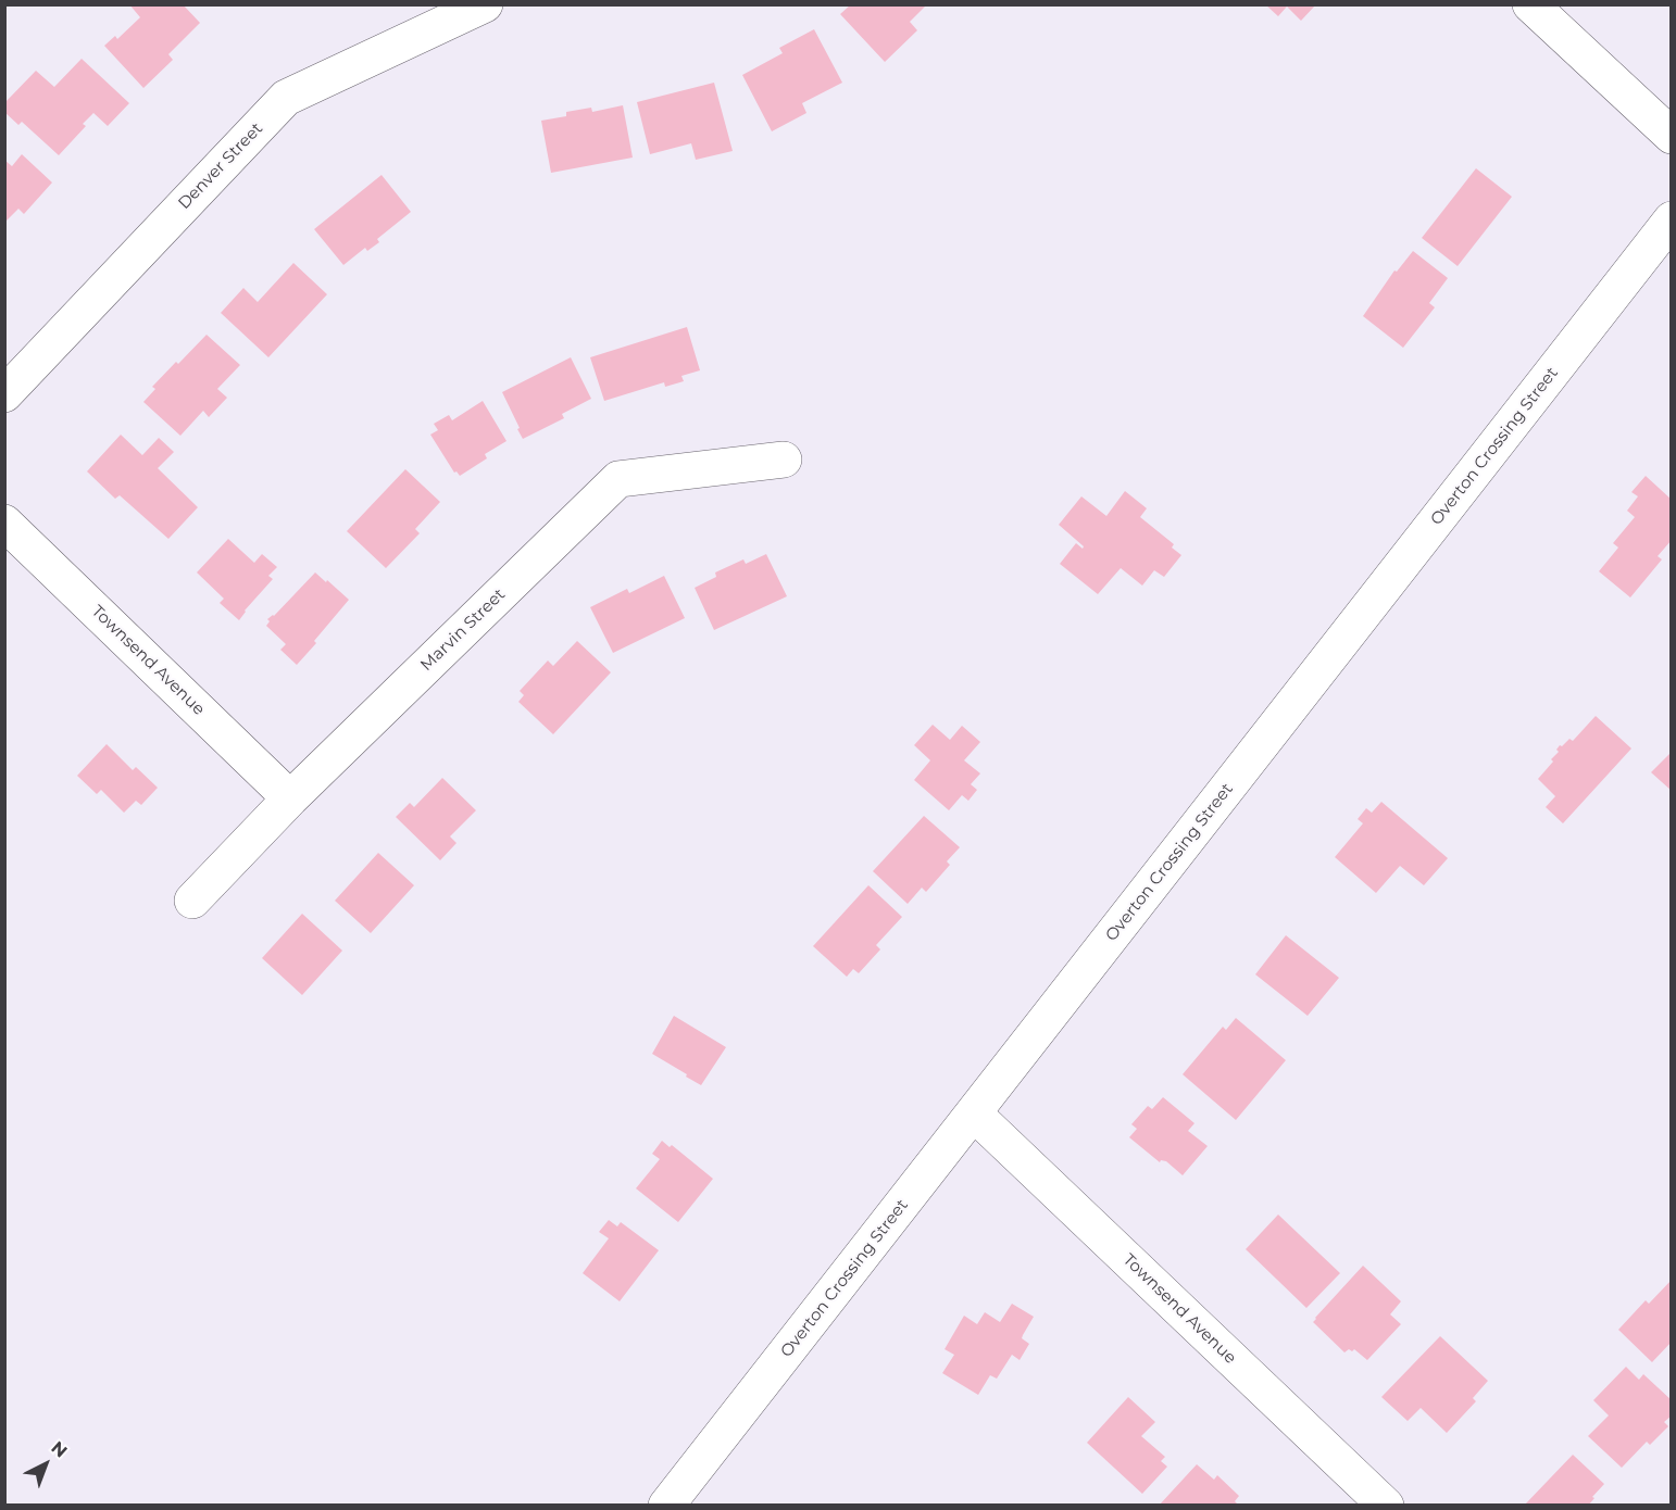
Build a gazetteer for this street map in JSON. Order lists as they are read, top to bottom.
{
  "streets": {
    "street": [
      "Denver Street",
      "Overton Crossing Street",
      "Marvin Street",
      "Townsend Avenue"
    ]
  },
  "crossings": [
    ["Overton Crossing Street", "Townsend Avenue"],
    ["Marvin Street", "Townsend Avenue"]
  ],
  "north": "top right"
}
